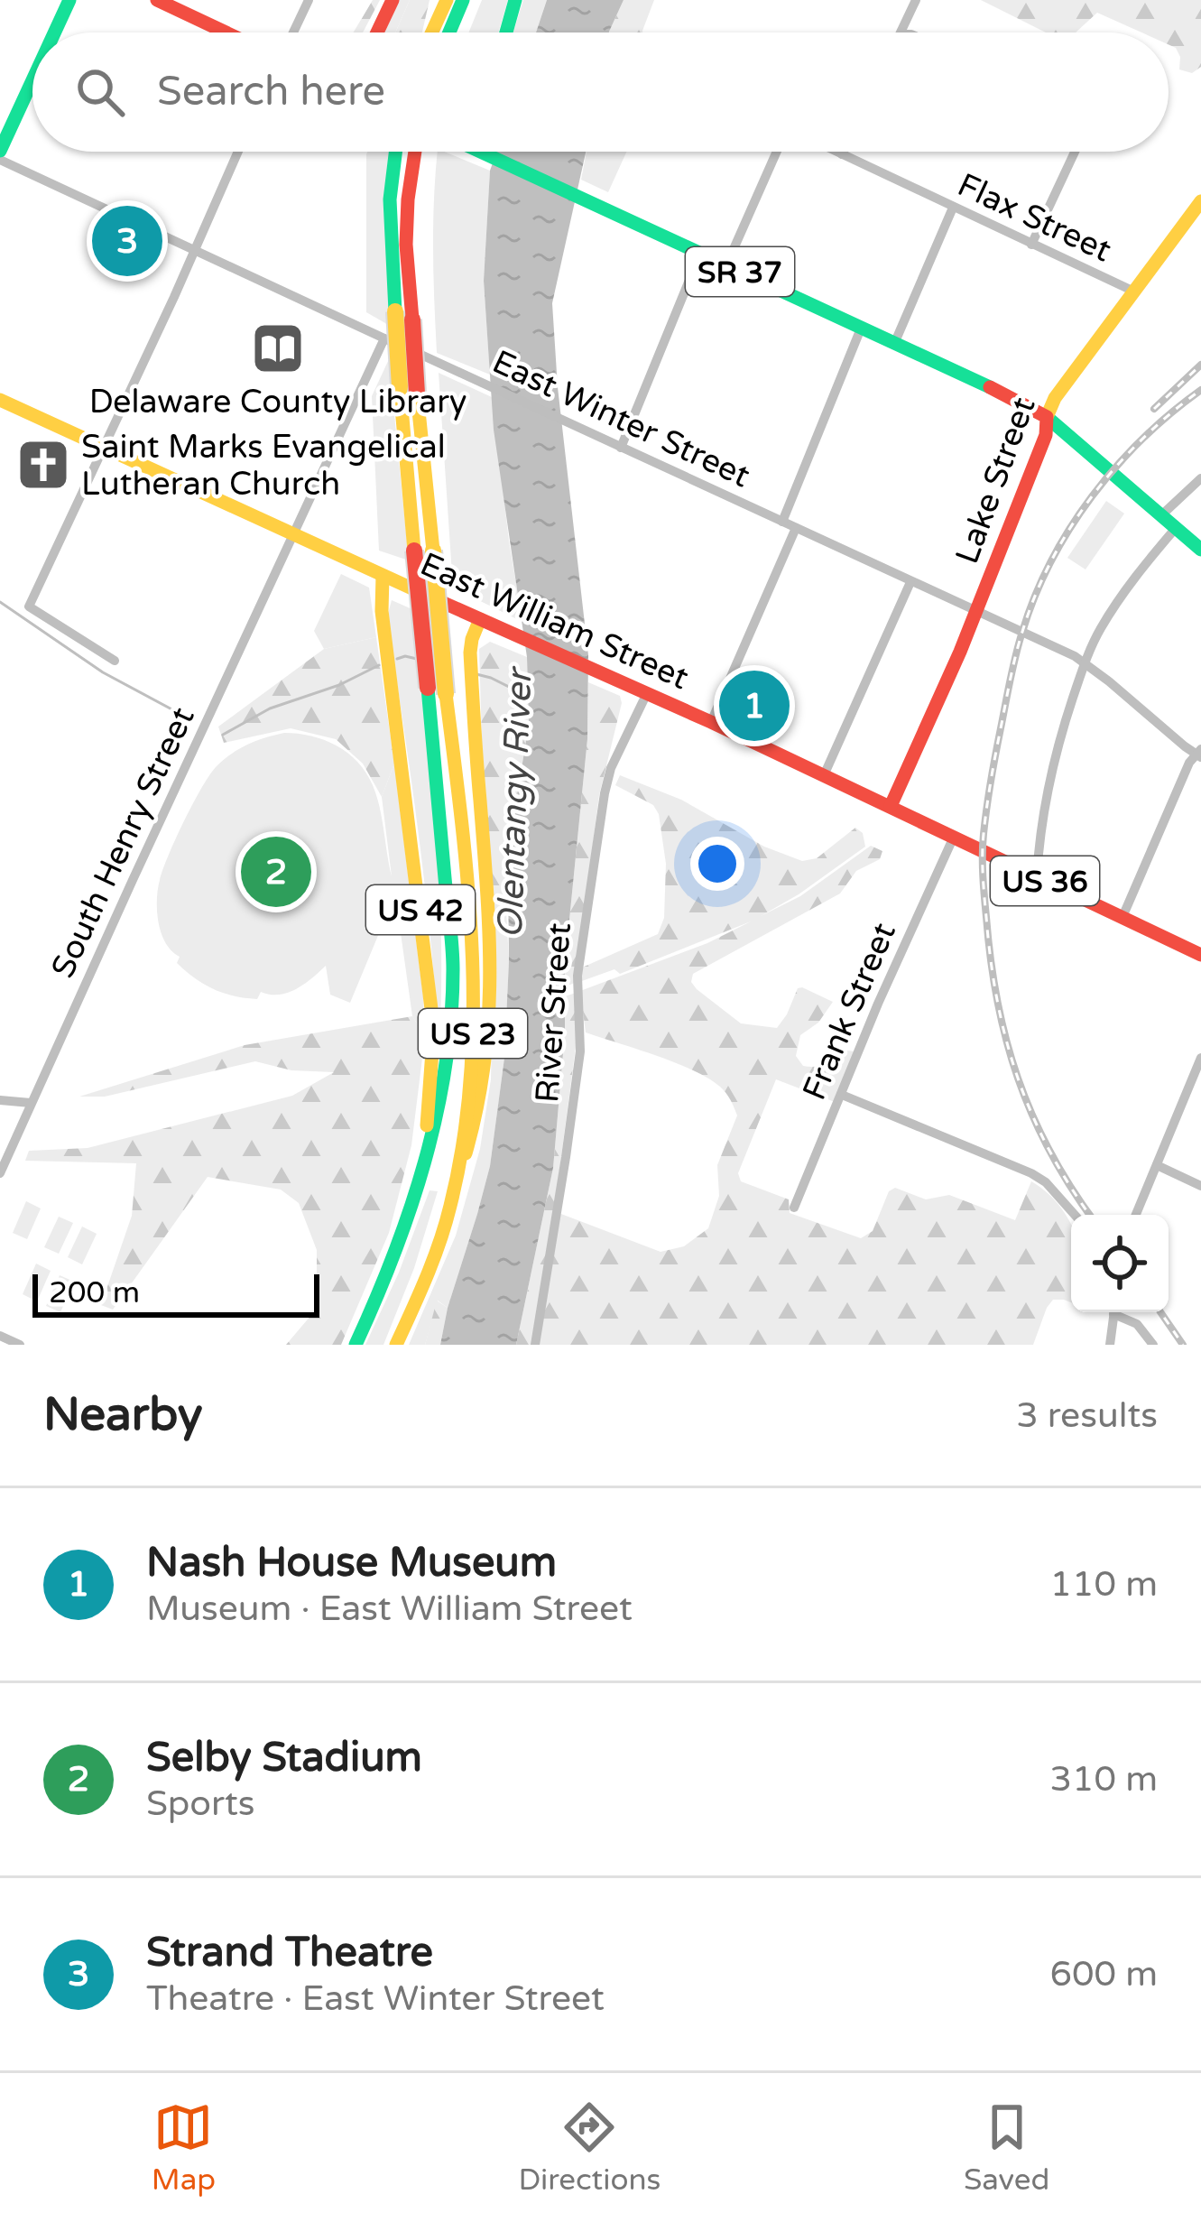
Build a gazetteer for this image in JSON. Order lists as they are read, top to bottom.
{
  "streets": {
    "main road": [
      "SR 37",
      "Lake Street",
      "East William Street",
      "US 36",
      "US 42",
      "US 23"
    ],
    "street": [
      "Flax Street",
      "East Winter Street",
      "South Henry Street",
      "Frank Street",
      "River Street"
    ]
  },
  "crossings": [
    ["Flax Street", "Lake Street"],
    ["SR 37", "Lake Street"],
    ["East Winter Street", "Lake Street"],
    ["East Winter Street", "South Henry Street"],
    ["Lake Street", "East William Street"],
    ["East William Street", "South Henry Street"],
    ["East William Street", "US 42"],
    ["East William Street", "Frank Street"],
    ["East William Street", "River Street"],
    ["US 42", "US 23"]
  ],
  "water": ["Olentangy River"],
  "places": {
    "library": ["Delaware County Library"],
    "church": ["Saint Marks Evangelical Lutheran Church"]
  },
  "scale_bar": "200 m",
  "page": {
    "search": "Search here",
    "pins": ["3", "1", "2"],
    "scale": "200 m",
    "heading": ["Nearby", "3 results"],
    "list": [
      {
        "mark": "1",
        "name": "Nash House Museum",
        "note": "Museum · East William Street",
        "value": "110 m"
      },
      {
        "mark": "2",
        "name": "Selby Stadium",
        "note": "Sports",
        "value": "310 m"
      },
      {
        "mark": "3",
        "name": "Strand Theatre",
        "note": "Theatre · East Winter Street",
        "value": "600 m"
      }
    ],
    "nav": ["Map", "Directions", "Saved"]
  }
}
